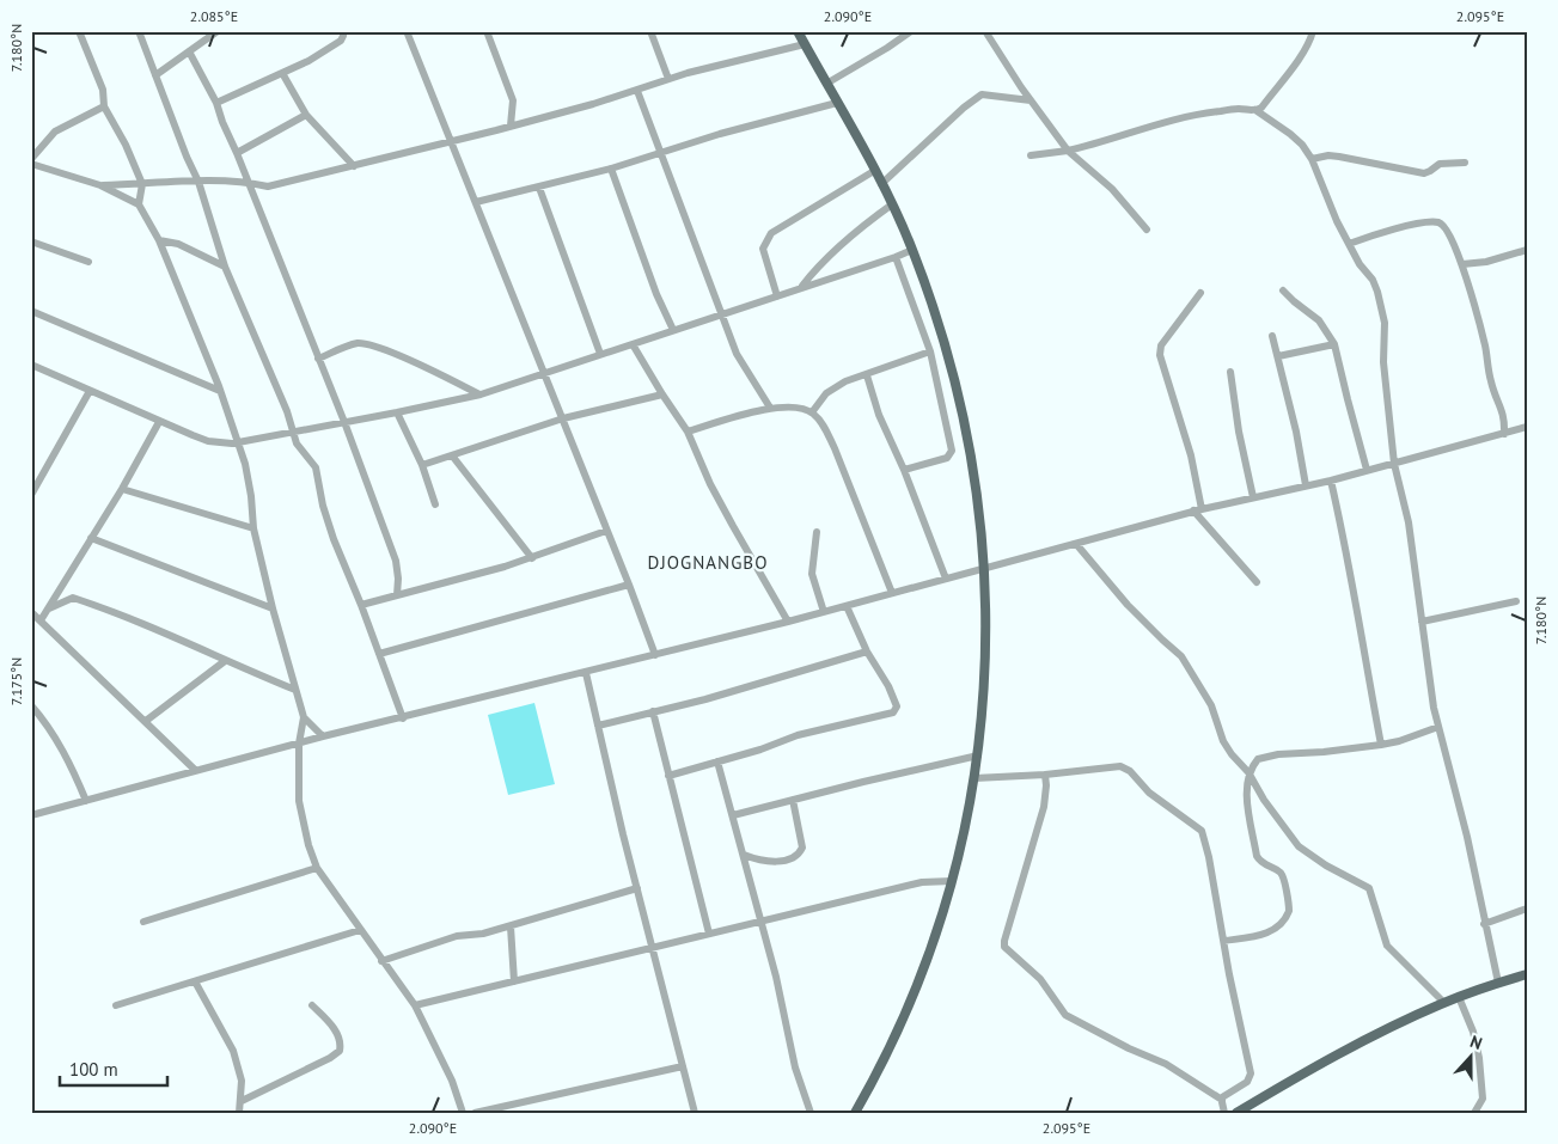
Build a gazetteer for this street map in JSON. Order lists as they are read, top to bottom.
{
  "districts": ["DJOGNANGBO"],
  "scale_bar": "100 m",
  "north": "top",
  "coordinates": [
    "2.085°E",
    "2.090°E",
    "2.095°E",
    "7.180°N",
    "7.175°N"
  ]
}
